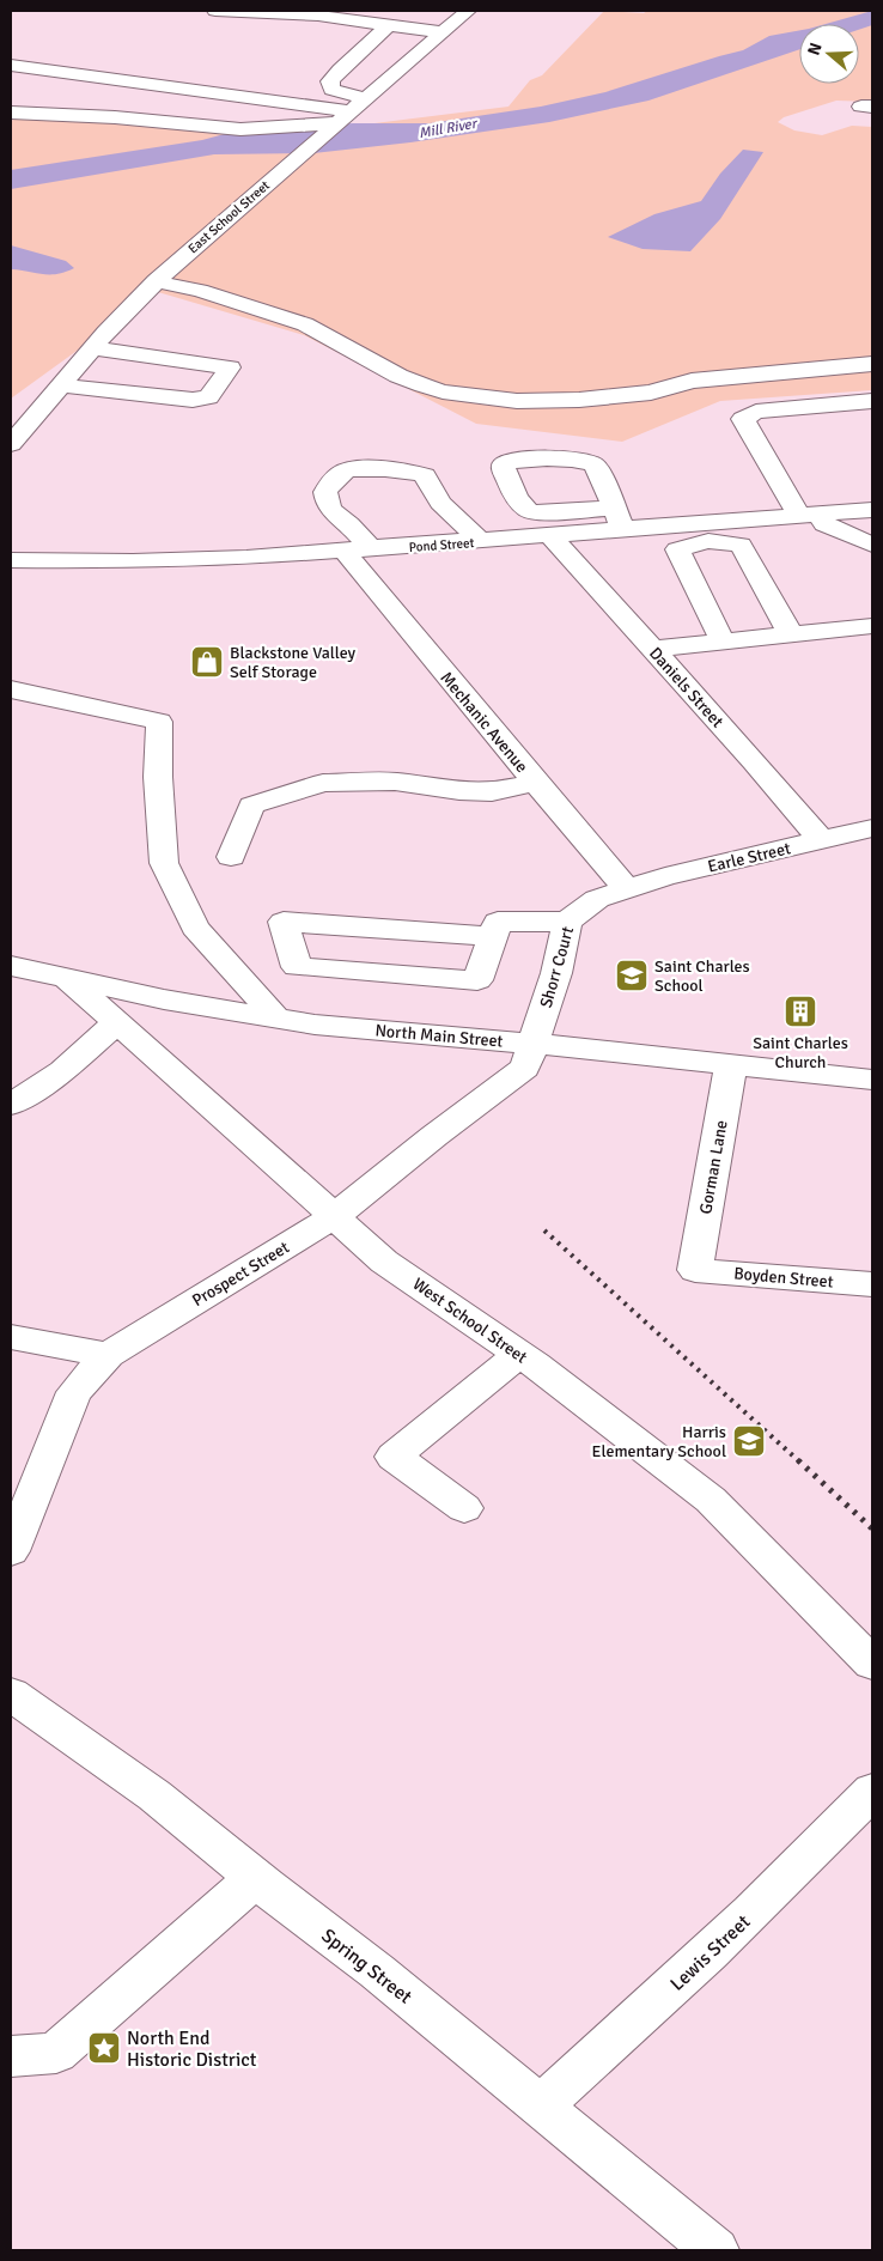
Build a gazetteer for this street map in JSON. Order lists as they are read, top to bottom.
{
  "streets": {
    "street": [
      "East School Street",
      "Pond Street",
      "Daniels Street",
      "Mechanic Avenue",
      "Earle Street",
      "Shorr Court",
      "North Main Street",
      "Gorman Lane",
      "Prospect Street",
      "Boyden Street",
      "West School Street",
      "Lewis Street",
      "Spring Street"
    ]
  },
  "crossings": [
    ["Pond Street", "Daniels Street"],
    ["Pond Street", "Mechanic Avenue"],
    ["Daniels Street", "Earle Street"],
    ["Mechanic Avenue", "Earle Street"],
    ["Mechanic Avenue", "Shorr Court"],
    ["Earle Street", "Shorr Court"],
    ["Shorr Court", "North Main Street"],
    ["Shorr Court", "Prospect Street"],
    ["North Main Street", "Gorman Lane"],
    ["North Main Street", "Prospect Street"],
    ["North Main Street", "West School Street"],
    ["Gorman Lane", "Boyden Street"],
    ["Prospect Street", "West School Street"],
    ["Lewis Street", "Spring Street"]
  ],
  "water": ["Mill River"],
  "places": {
    "shop": ["Blackstone Valley Self Storage"],
    "school or university": ["Saint Charles School", "Harris Elementary School"],
    "building": ["Saint Charles Church"],
    "place": ["North End Historic District"]
  },
  "north": "left"
}
